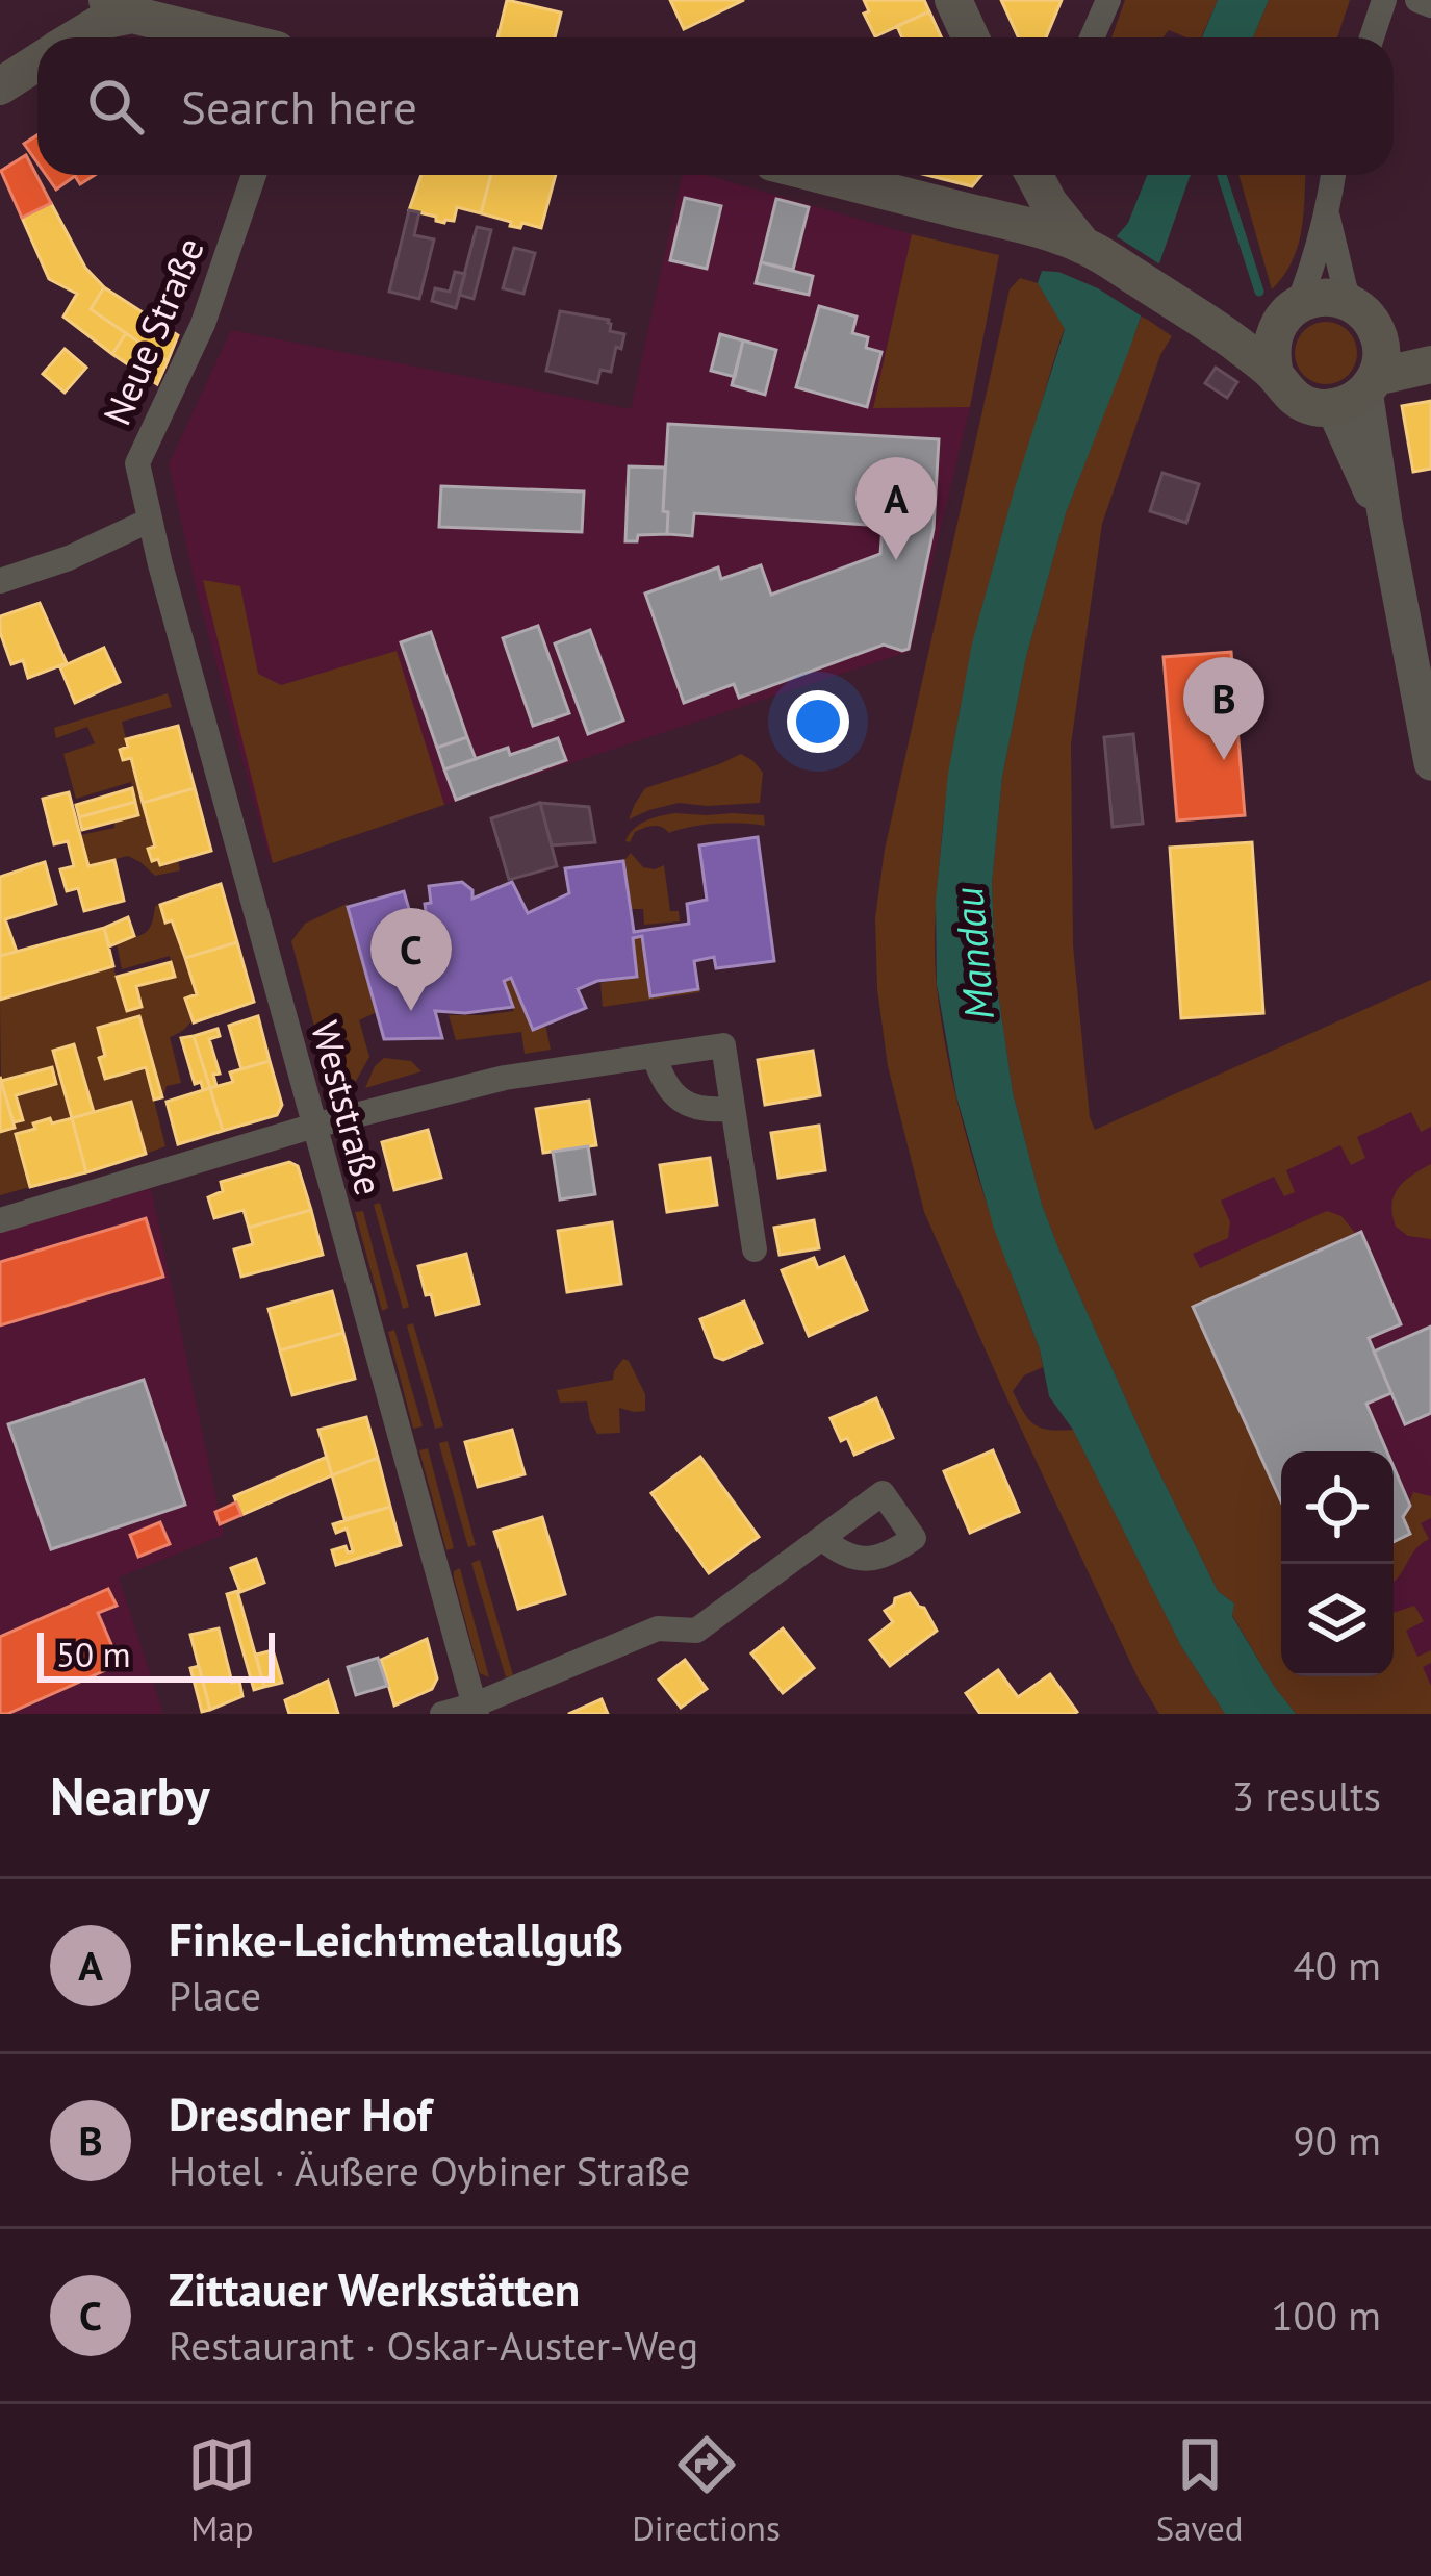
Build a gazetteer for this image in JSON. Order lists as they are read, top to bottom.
{
  "streets": {
    "street": ["Neue Straße", "Weststraße"]
  },
  "crossings": [
    ["Neue Straße", "Weststraße"]
  ],
  "water": ["Mandau"],
  "scale_bar": "50 m",
  "page": {
    "search": "Search here",
    "pins": ["A", "B", "C"],
    "scale": "50 m",
    "heading": ["Nearby", "3 results"],
    "list": [
      {
        "mark": "A",
        "name": "Finke-Leichtmetallguß",
        "note": "Place",
        "value": "40 m"
      },
      {
        "mark": "B",
        "name": "Dresdner Hof",
        "note": "Hotel · Äußere Oybiner Straße",
        "value": "90 m"
      },
      {
        "mark": "C",
        "name": "Zittauer Werkstätten",
        "note": "Restaurant · Oskar-Auster-Weg",
        "value": "100 m"
      }
    ],
    "nav": ["Map", "Directions", "Saved"]
  }
}
